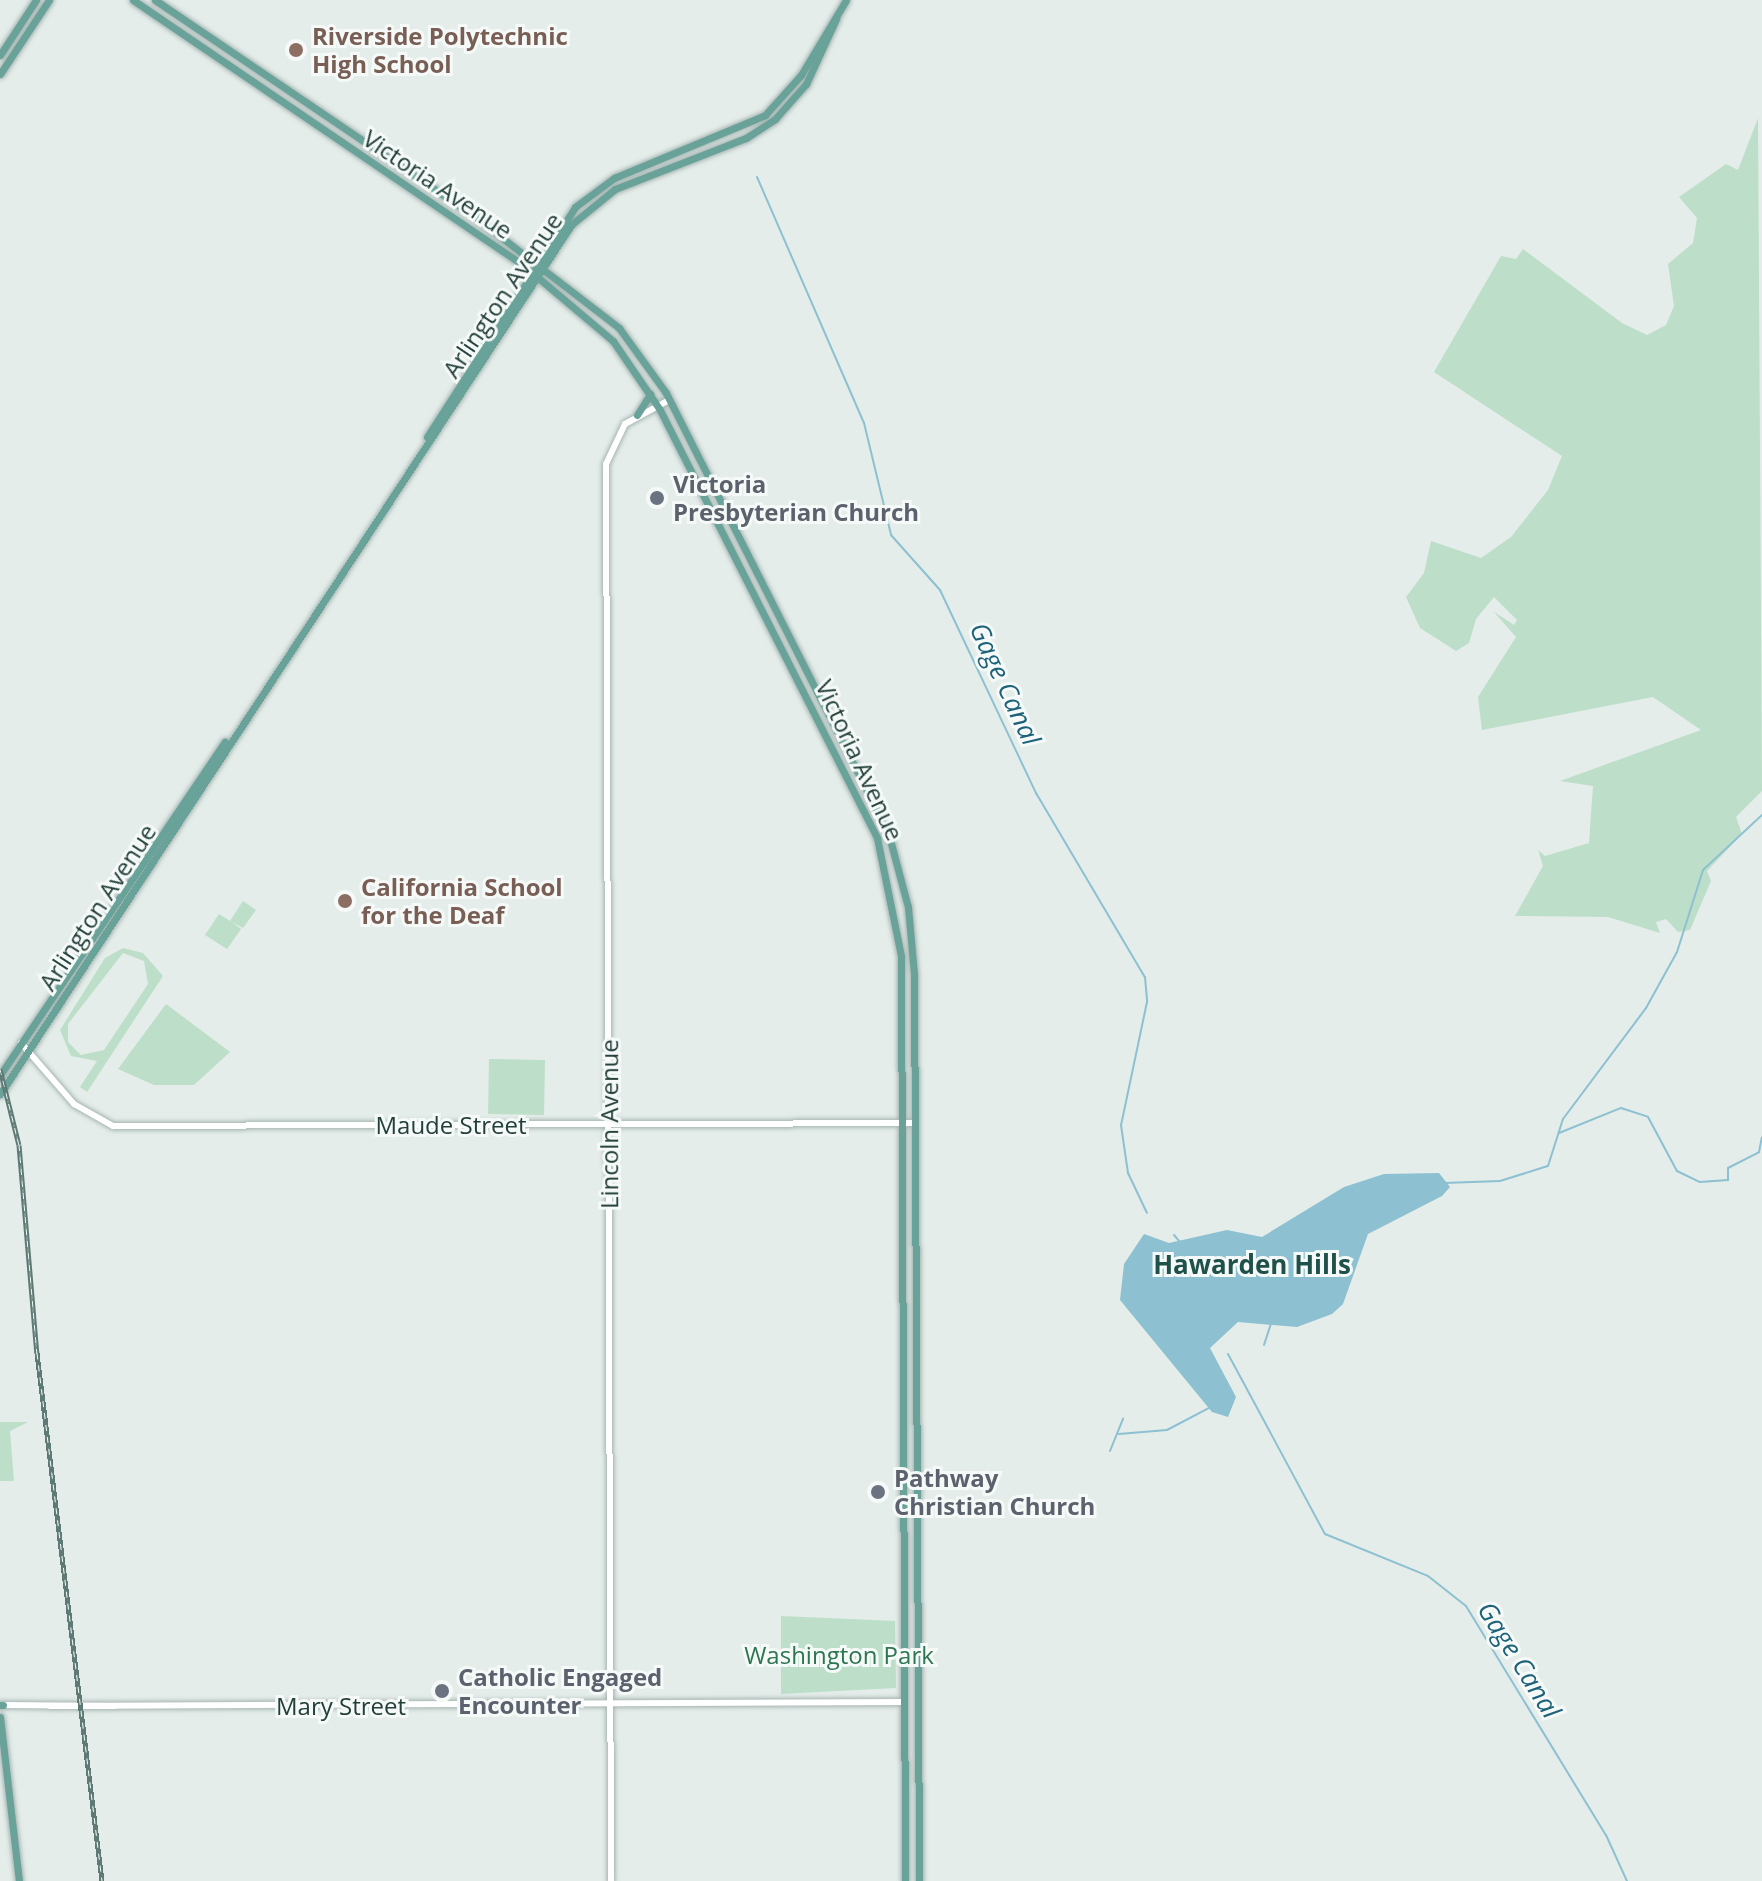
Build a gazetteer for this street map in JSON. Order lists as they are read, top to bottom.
{
  "streets": {
    "main road": ["Victoria Avenue", "Arlington Avenue"],
    "street": ["Lincoln Avenue", "Maude Street", "Mary Street"]
  },
  "crossings": [
    ["Victoria Avenue", "Arlington Avenue"],
    ["Victoria Avenue", "Lincoln Avenue"],
    ["Victoria Avenue", "Maude Street"],
    ["Victoria Avenue", "Mary Street"],
    ["Arlington Avenue", "Maude Street"],
    ["Lincoln Avenue", "Maude Street"],
    ["Lincoln Avenue", "Mary Street"]
  ],
  "districts": ["Hawarden Hills"],
  "water": ["Gage Canal"],
  "parks": ["Washington Park"],
  "places": [
    "Riverside Polytechnic High School",
    "Victoria Presbyterian Church",
    "California School for the Deaf",
    "Pathway Christian Church",
    "Catholic Engaged Encounter"
  ]
}
